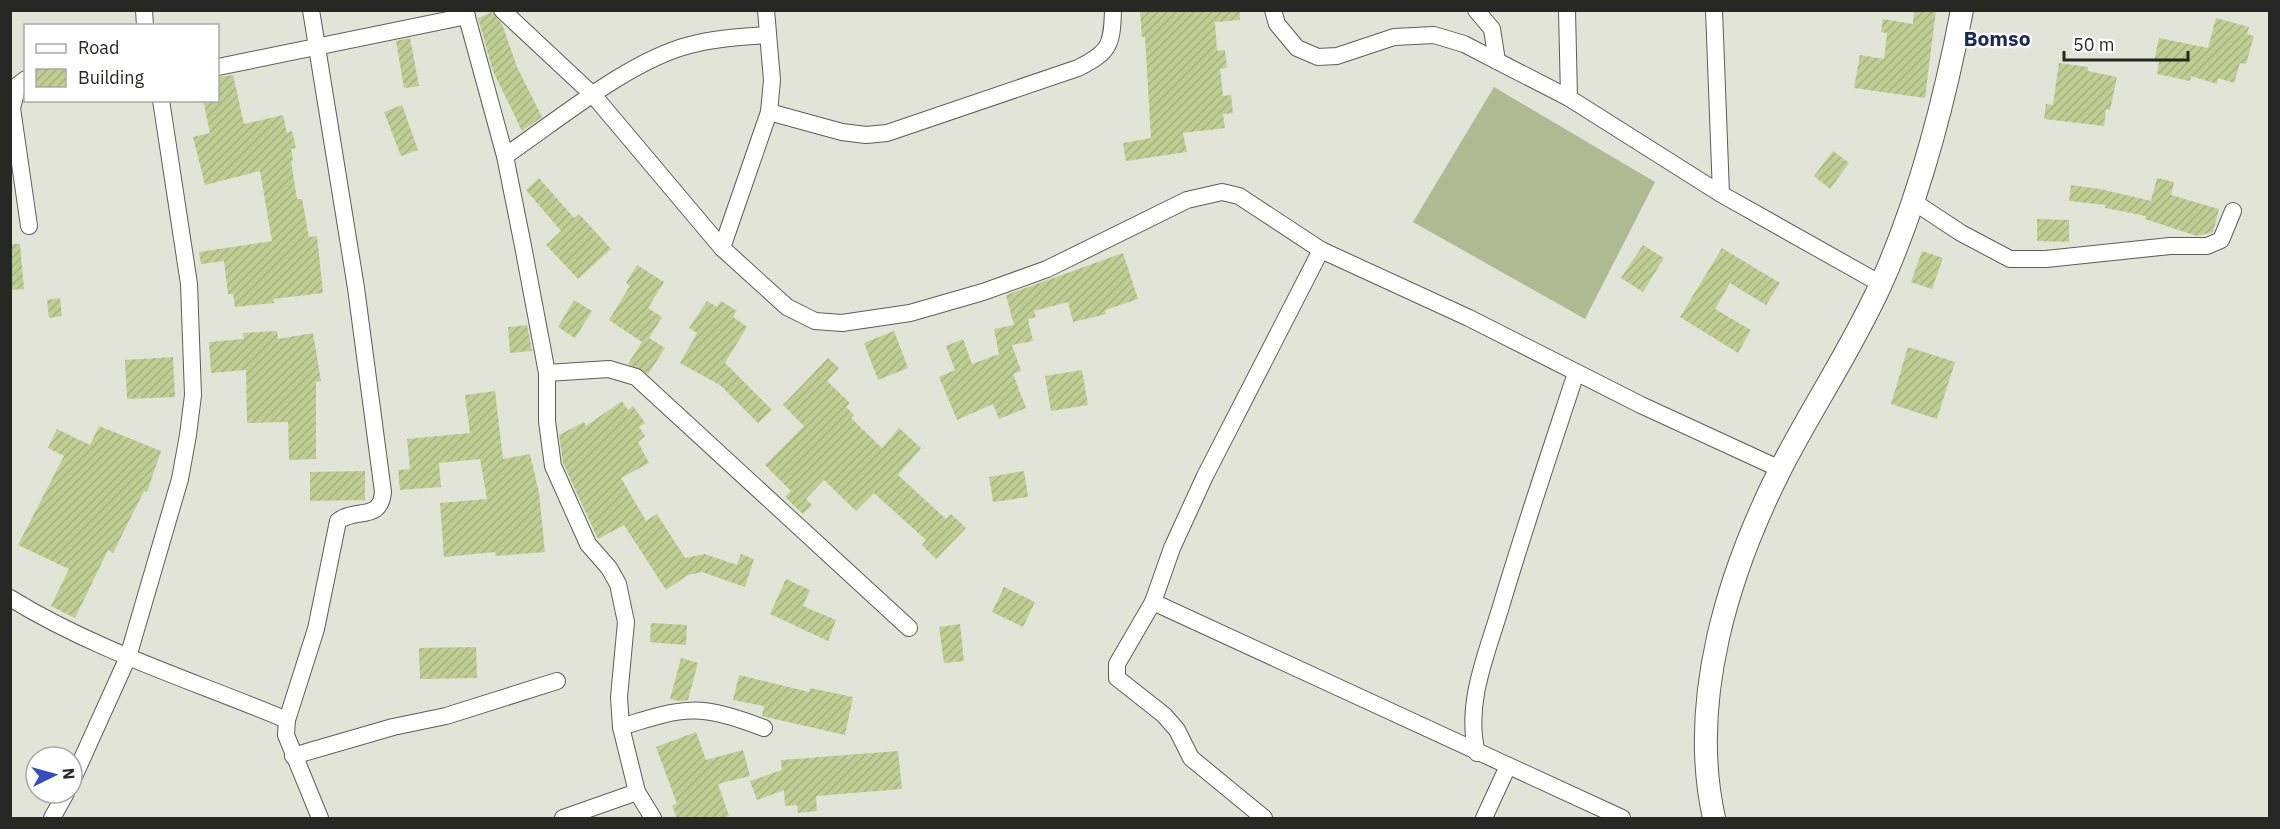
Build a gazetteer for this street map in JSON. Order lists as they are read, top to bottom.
{
  "districts": ["Bomso"],
  "legend": ["Road", "Building"],
  "scale_bar": "50 m",
  "north": "right"
}
